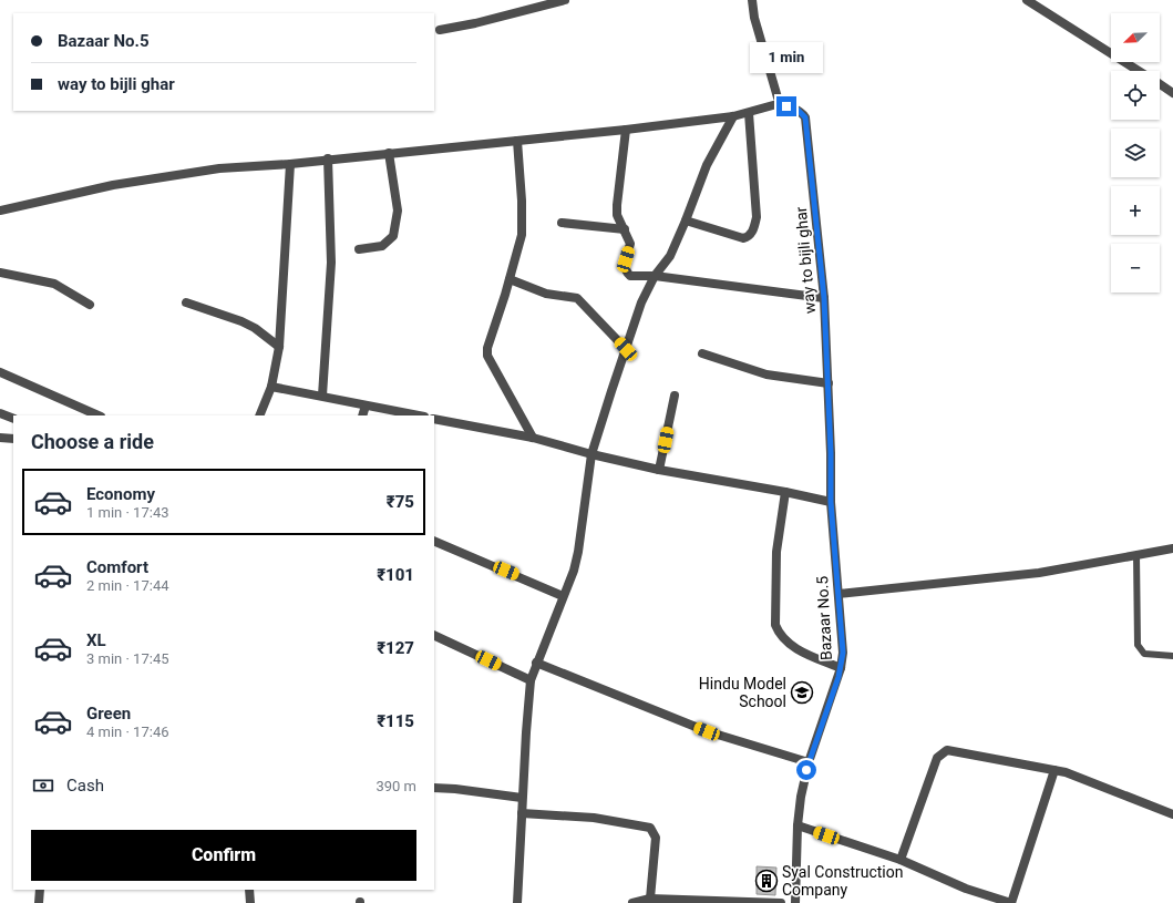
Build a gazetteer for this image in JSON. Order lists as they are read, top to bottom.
{
  "streets": {
    "street": ["way to bijli ghar", "Bazaar No.5"]
  },
  "crossings": [
    ["way to bijli ghar", "Bazaar No.5"]
  ],
  "places": {
    "school or university": ["Hindu Model School"],
    "building": ["Syal Construction Company"]
  },
  "north": "bottom left",
  "page": {
    "map_buttons": ["+", "−"],
    "banner": ["Bazaar No.5", "way to bijli ghar"],
    "bubble": "1 min",
    "heading": "Choose a ride",
    "list": [
      {
        "name": "Economy",
        "note": "1 min · 17:43",
        "value": "₹75"
      },
      {
        "name": "Comfort",
        "note": "2 min · 17:44",
        "value": "₹101"
      },
      {
        "name": "XL",
        "note": "3 min · 17:45",
        "value": "₹127"
      },
      {
        "name": "Green",
        "note": "4 min · 17:46",
        "value": "₹115"
      }
    ],
    "pay": ["Cash", "390 m"],
    "buttons": "Confirm"
  }
}
